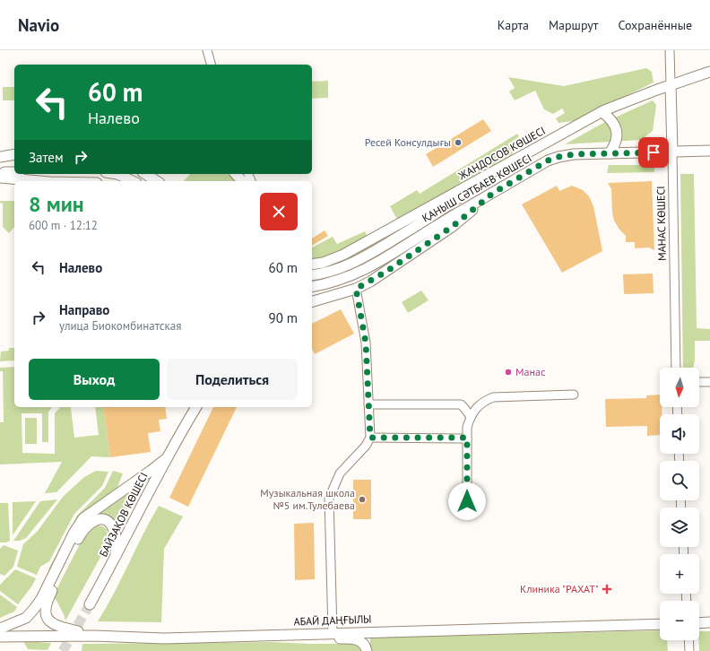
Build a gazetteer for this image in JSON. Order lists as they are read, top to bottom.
{
  "streets": {
    "main road": [
      "ЖАНДОСОВ КӨШЕСІ",
      "ҚАНЫШ СӘТБАЕВ КӨШЕСІ",
      "МАНАС КӨШЕСІ",
      "БАЙЗАҚОВ КӨШЕСІ",
      "АБАЙ ДАҢҒЫЛЫ"
    ]
  },
  "crossings": [
    ["ЖАНДОСОВ КӨШЕСІ", "ҚАНЫШ СӘТБАЕВ КӨШЕСІ"],
    ["ЖАНДОСОВ КӨШЕСІ", "МАНАС КӨШЕСІ"],
    ["ҚАНЫШ СӘТБАЕВ КӨШЕСІ", "МАНАС КӨШЕСІ"]
  ],
  "places": {
    "other": ["Ресей Консулдығы", "Манас", "Музыкальная школа №5 им.Тулебаева"],
    "health": ["Клиника \"РАХАТ\""]
  },
  "north": "bottom",
  "page": {
    "header": "Navio",
    "nav": ["Карта", "Маршрут", "Сохранённые"],
    "turn": ["60 m", "Налево"],
    "then": "Затем",
    "heading": ["8 мин", "600 m · 12:12"],
    "list": [
      {
        "name": "Налево",
        "value": "60 m"
      },
      {
        "name": "Направо",
        "note": "улица Биокомбинатская",
        "value": "90 m"
      }
    ],
    "buttons": ["Выход", "Поделиться"],
    "map_buttons": ["+", "−"]
  }
}
